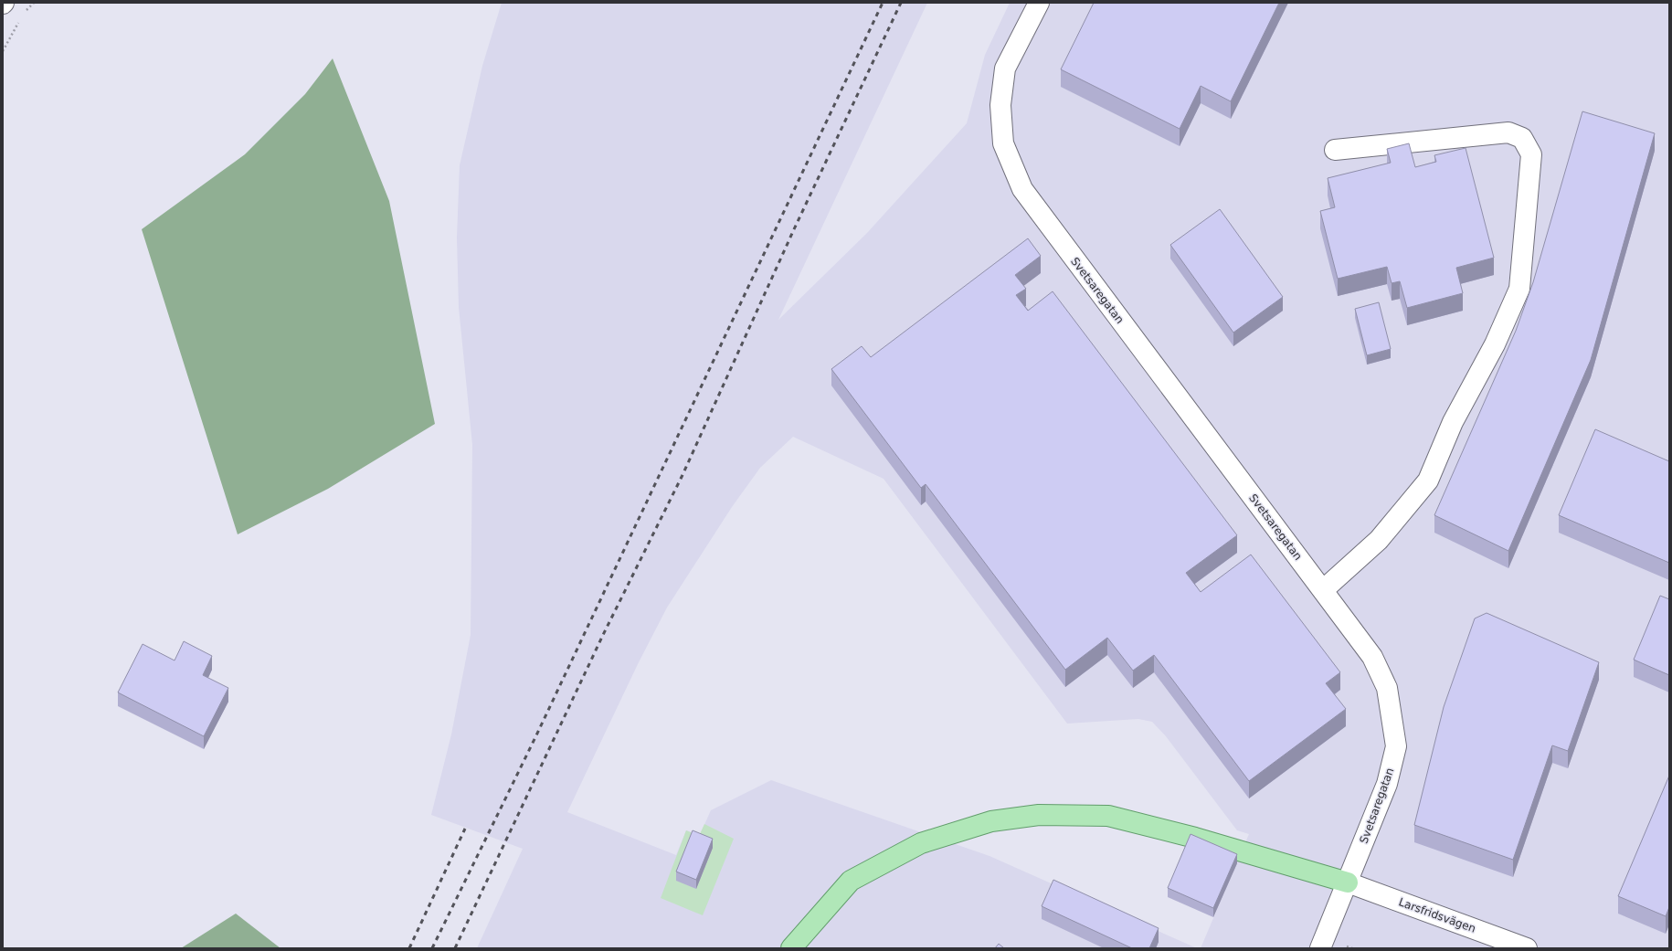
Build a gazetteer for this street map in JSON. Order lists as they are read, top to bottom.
{
  "streets": {
    "street": ["Svetsaregatan", "Larsfridsvägen"]
  },
  "crossings": [
    ["Svetsaregatan", "Larsfridsvägen"]
  ]
}
